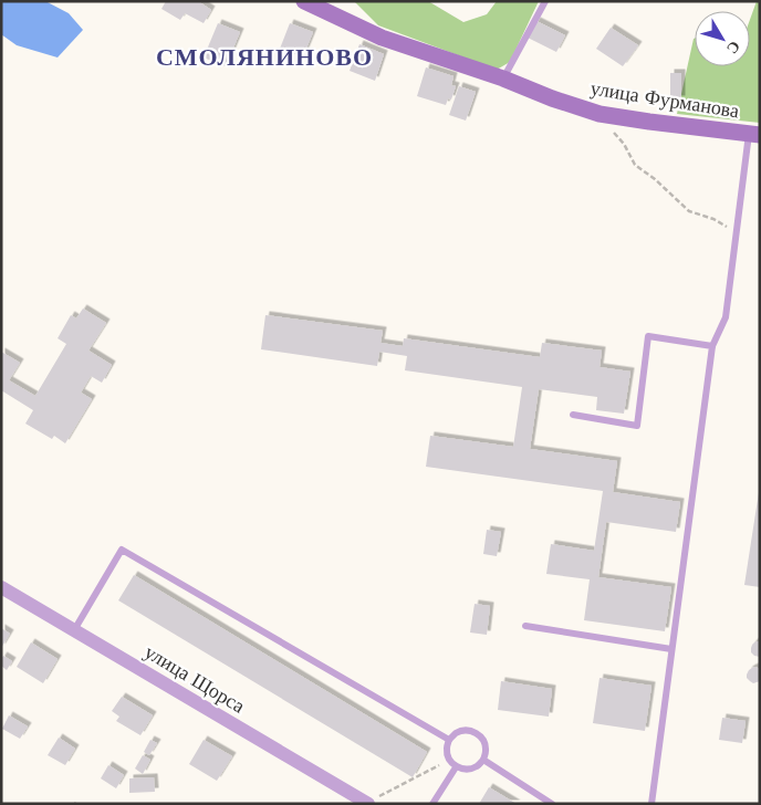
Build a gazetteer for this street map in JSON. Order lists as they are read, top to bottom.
{
  "streets": {
    "main road": ["улица Фурманова"],
    "street": ["улица Щорса"]
  },
  "districts": ["СМОЛЯНИНОВО"],
  "north": "bottom right"
}
